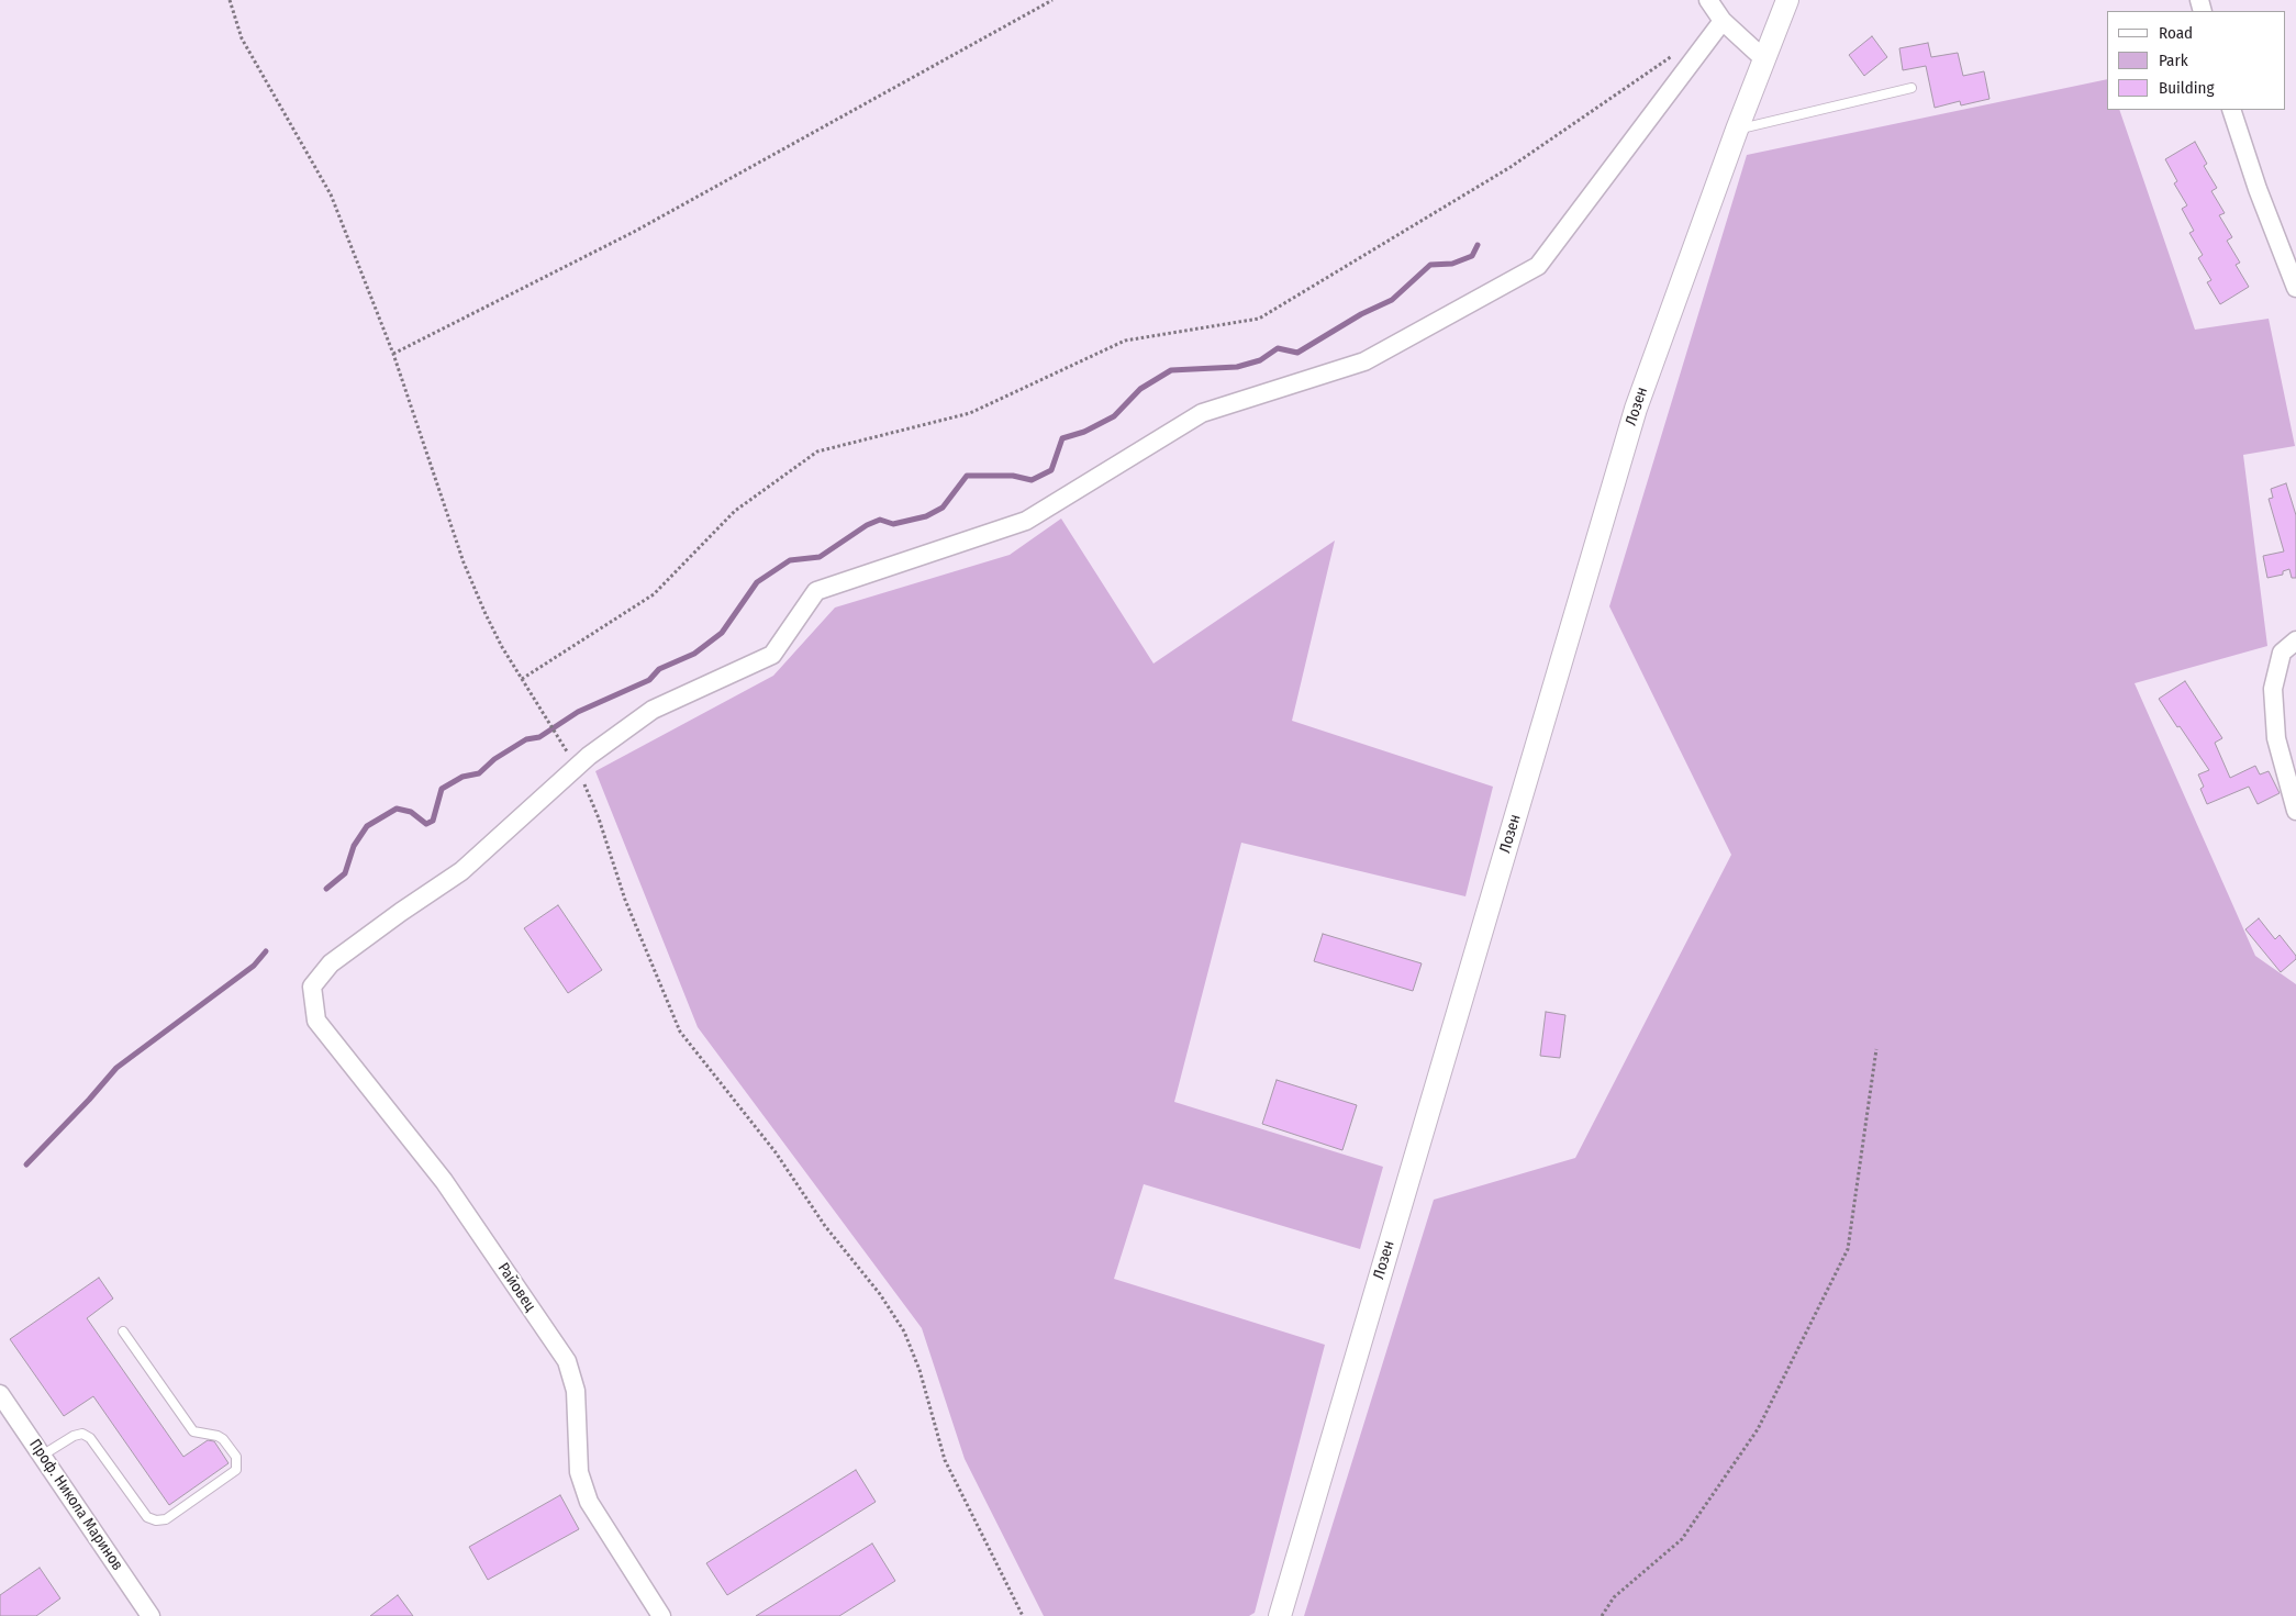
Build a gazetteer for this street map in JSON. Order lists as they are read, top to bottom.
{
  "streets": {
    "street": ["Лозен", "Райовец", "Проф. Никола Маринов"]
  },
  "legend": ["Road", "Park", "Building"]
}
